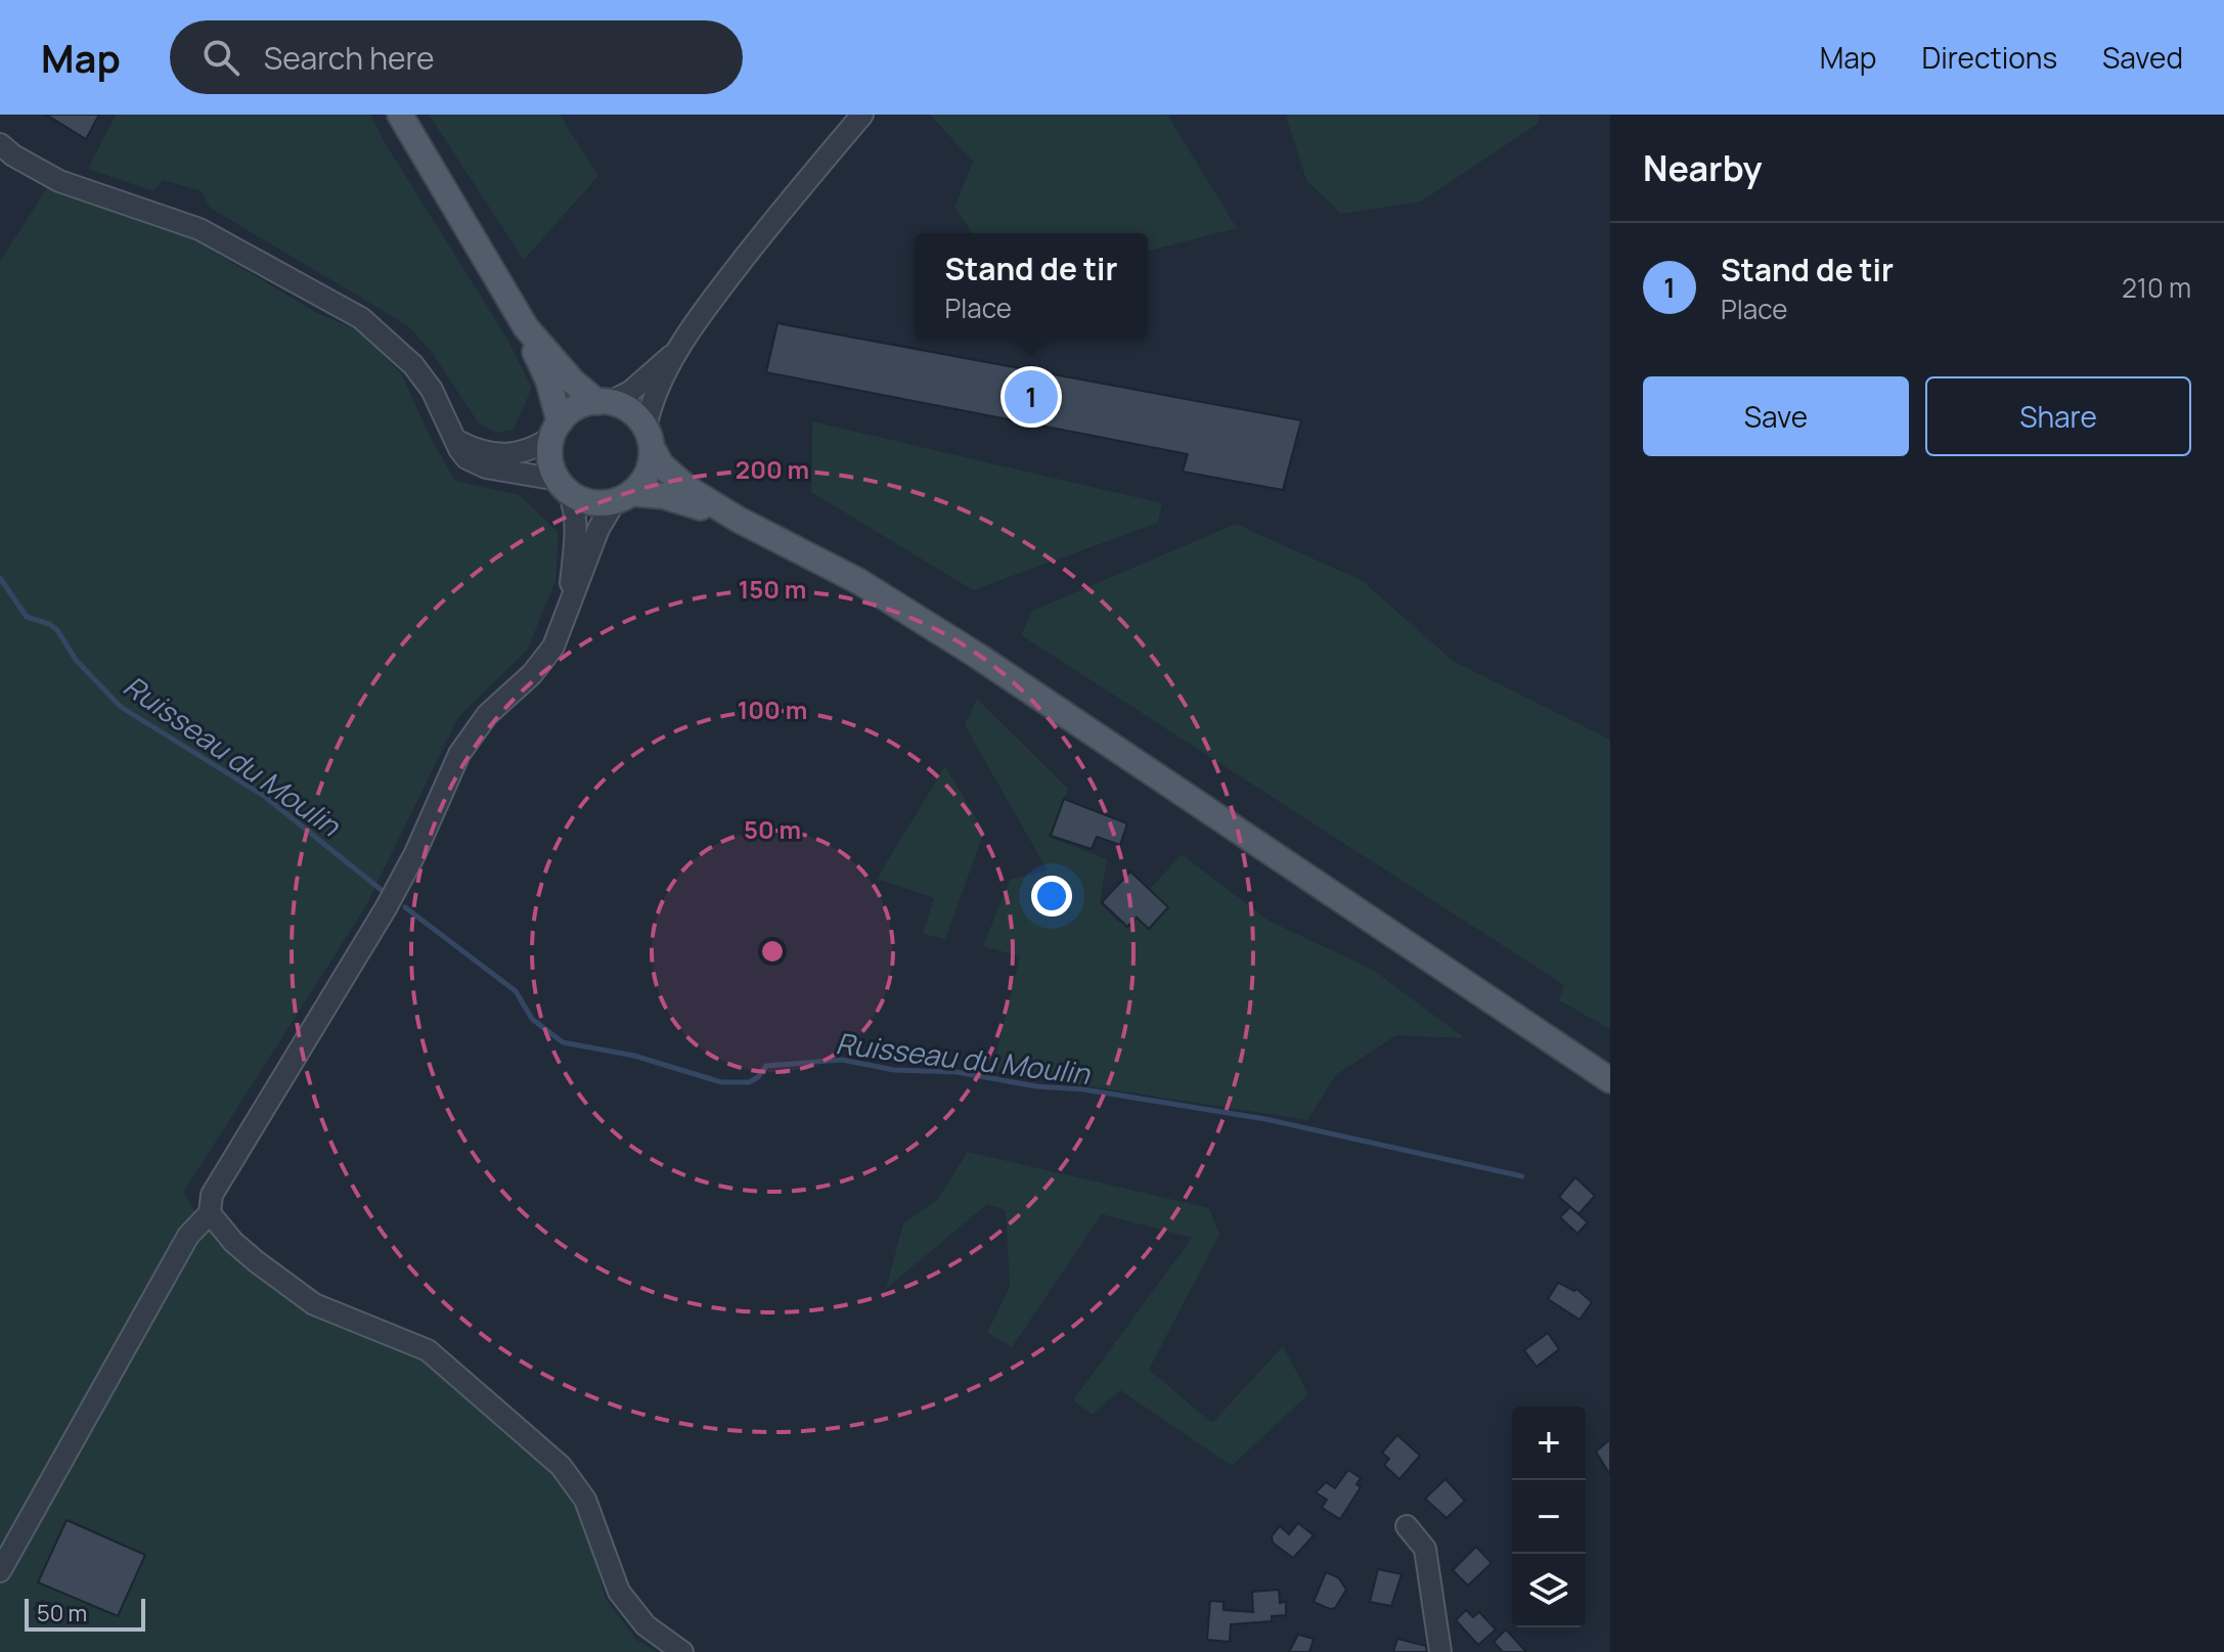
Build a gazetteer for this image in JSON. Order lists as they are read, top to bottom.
{
  "water": ["Ruisseau du Moulin"],
  "scale_bar": "50 m",
  "page": {
    "header": "Map",
    "search": "Search here",
    "nav": ["Map", "Directions", "Saved"],
    "heading": "Nearby",
    "list": [
      {
        "mark": "1",
        "name": "Stand de tir",
        "note": "Place",
        "value": "210 m"
      }
    ],
    "popup": ["Stand de tir", "Place"],
    "buttons": ["Save", "Share"],
    "pins": "1",
    "map_buttons": ["+", "−"],
    "scale": "50 m"
  },
  "rings": [
    "200 m",
    "150 m",
    "100 m",
    "50 m"
  ]
}
